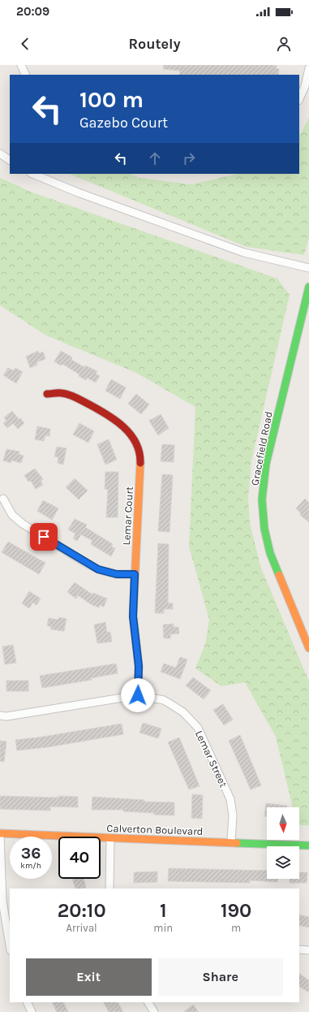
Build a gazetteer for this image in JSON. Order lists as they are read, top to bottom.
{
  "streets": {
    "street": [
      "Gracefield Road",
      "Lemar Court",
      "Lemar Street",
      "Calverton Boulevard"
    ]
  },
  "crossings": [
    ["Lemar Court", "Lemar Street"],
    ["Lemar Street", "Calverton Boulevard"]
  ],
  "north": "bottom",
  "page": {
    "status": "20:09",
    "header": "Routely",
    "turn": ["100 m", "Gazebo Court"],
    "speed": "36 km/h",
    "limit": "40",
    "eta": [
      "20:10",
      "Arrival",
      "1",
      "min",
      "190",
      "m"
    ],
    "buttons": ["Exit", "Share"]
  }
}
